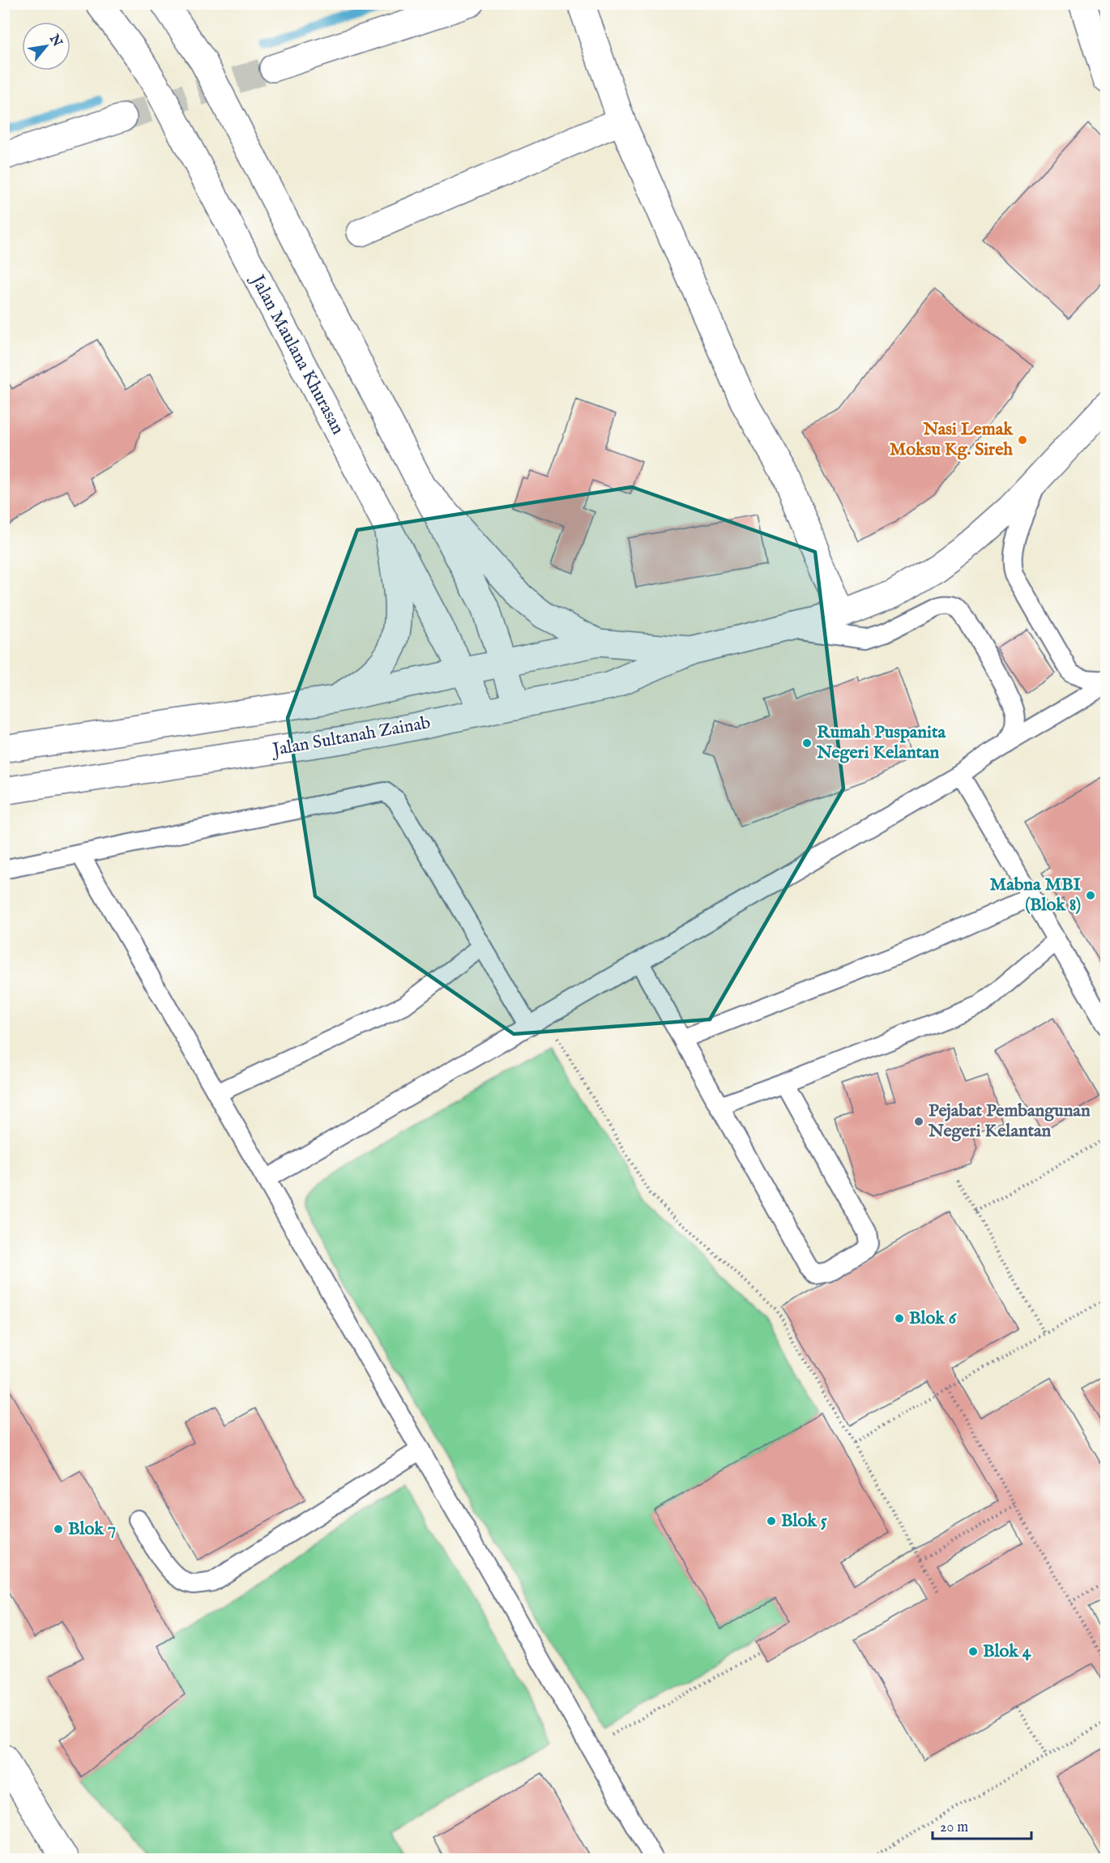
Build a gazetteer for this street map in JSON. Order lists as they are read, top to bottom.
{
  "streets": {
    "street": ["Jalan Maulana Khurasan", "Jalan Sultanah Zainab"]
  },
  "crossings": [
    ["Jalan Maulana Khurasan", "Jalan Sultanah Zainab"]
  ],
  "places": [
    "Nasi Lemak Moksu Kg. Sireh",
    "Rumah Puspanita Negeri Kelantan",
    "Mabna MBI (Blok 8)",
    "Pejabat Pembangunan Negeri Kelantan",
    "Blok 6",
    "Blok 5",
    "Blok 7",
    "Blok 4"
  ],
  "scale_bar": "20 m",
  "north": "top right"
}
